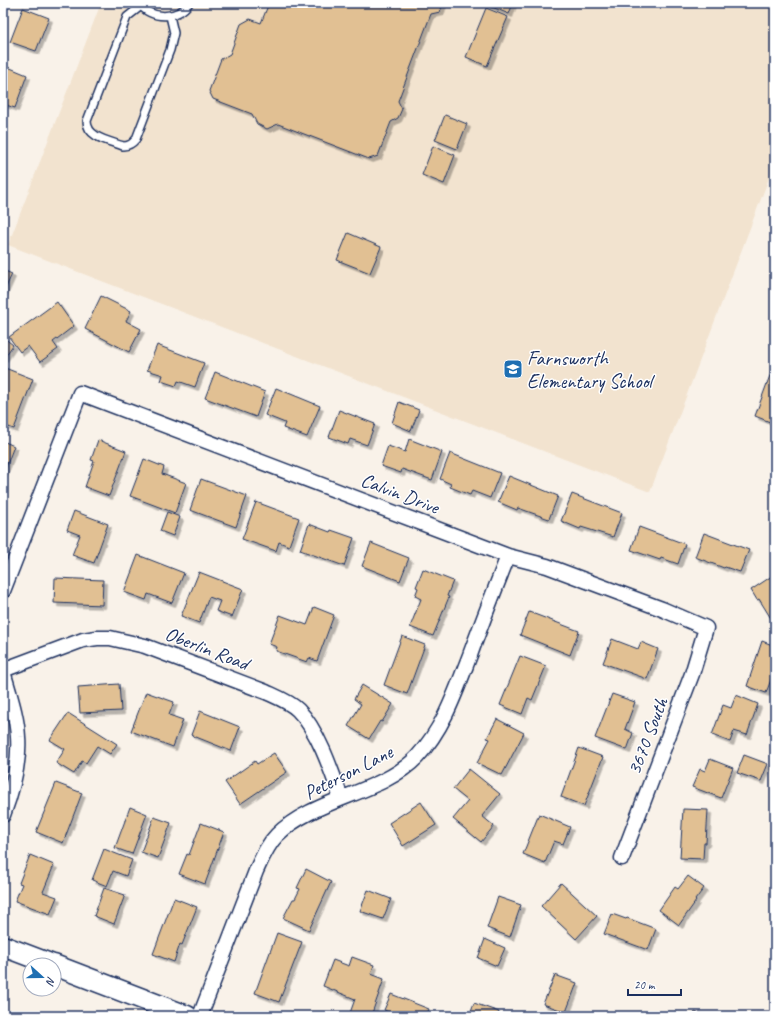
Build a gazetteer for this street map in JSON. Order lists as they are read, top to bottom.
{
  "streets": {
    "street": [
      "Calvin Drive",
      "Oberlin Road",
      "3670 South",
      "Peterson Lane"
    ]
  },
  "crossings": [
    ["Calvin Drive", "3670 South"],
    ["Calvin Drive", "Peterson Lane"],
    ["Oberlin Road", "Peterson Lane"]
  ],
  "places": {
    "school or university": ["Farnsworth Elementary School"]
  },
  "scale_bar": "20 m",
  "north": "right"
}
